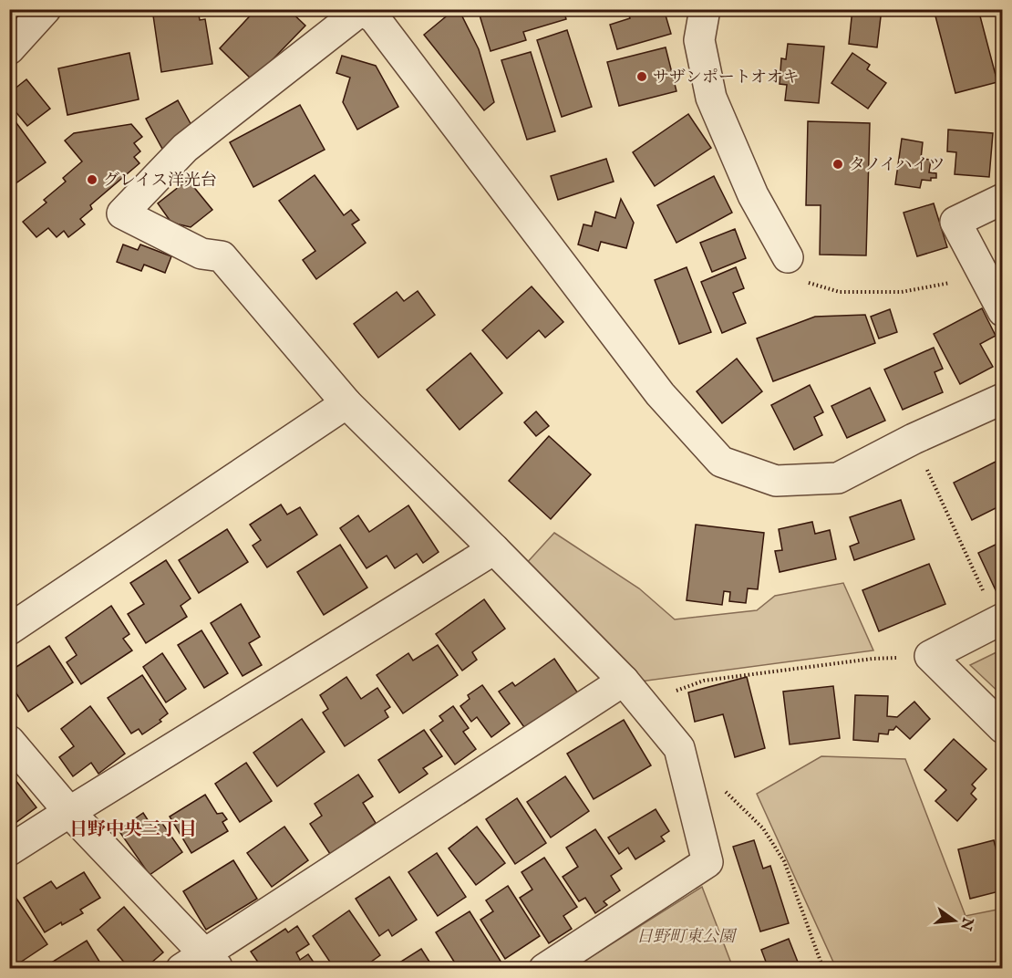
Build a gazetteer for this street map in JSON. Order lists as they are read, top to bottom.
{
  "districts": ["日野中央三丁目"],
  "parks": ["日野町東公園"],
  "places": ["サザンポートオオキ", "タノイハイツ", "グレイス洋光台"],
  "north": "right"
}
